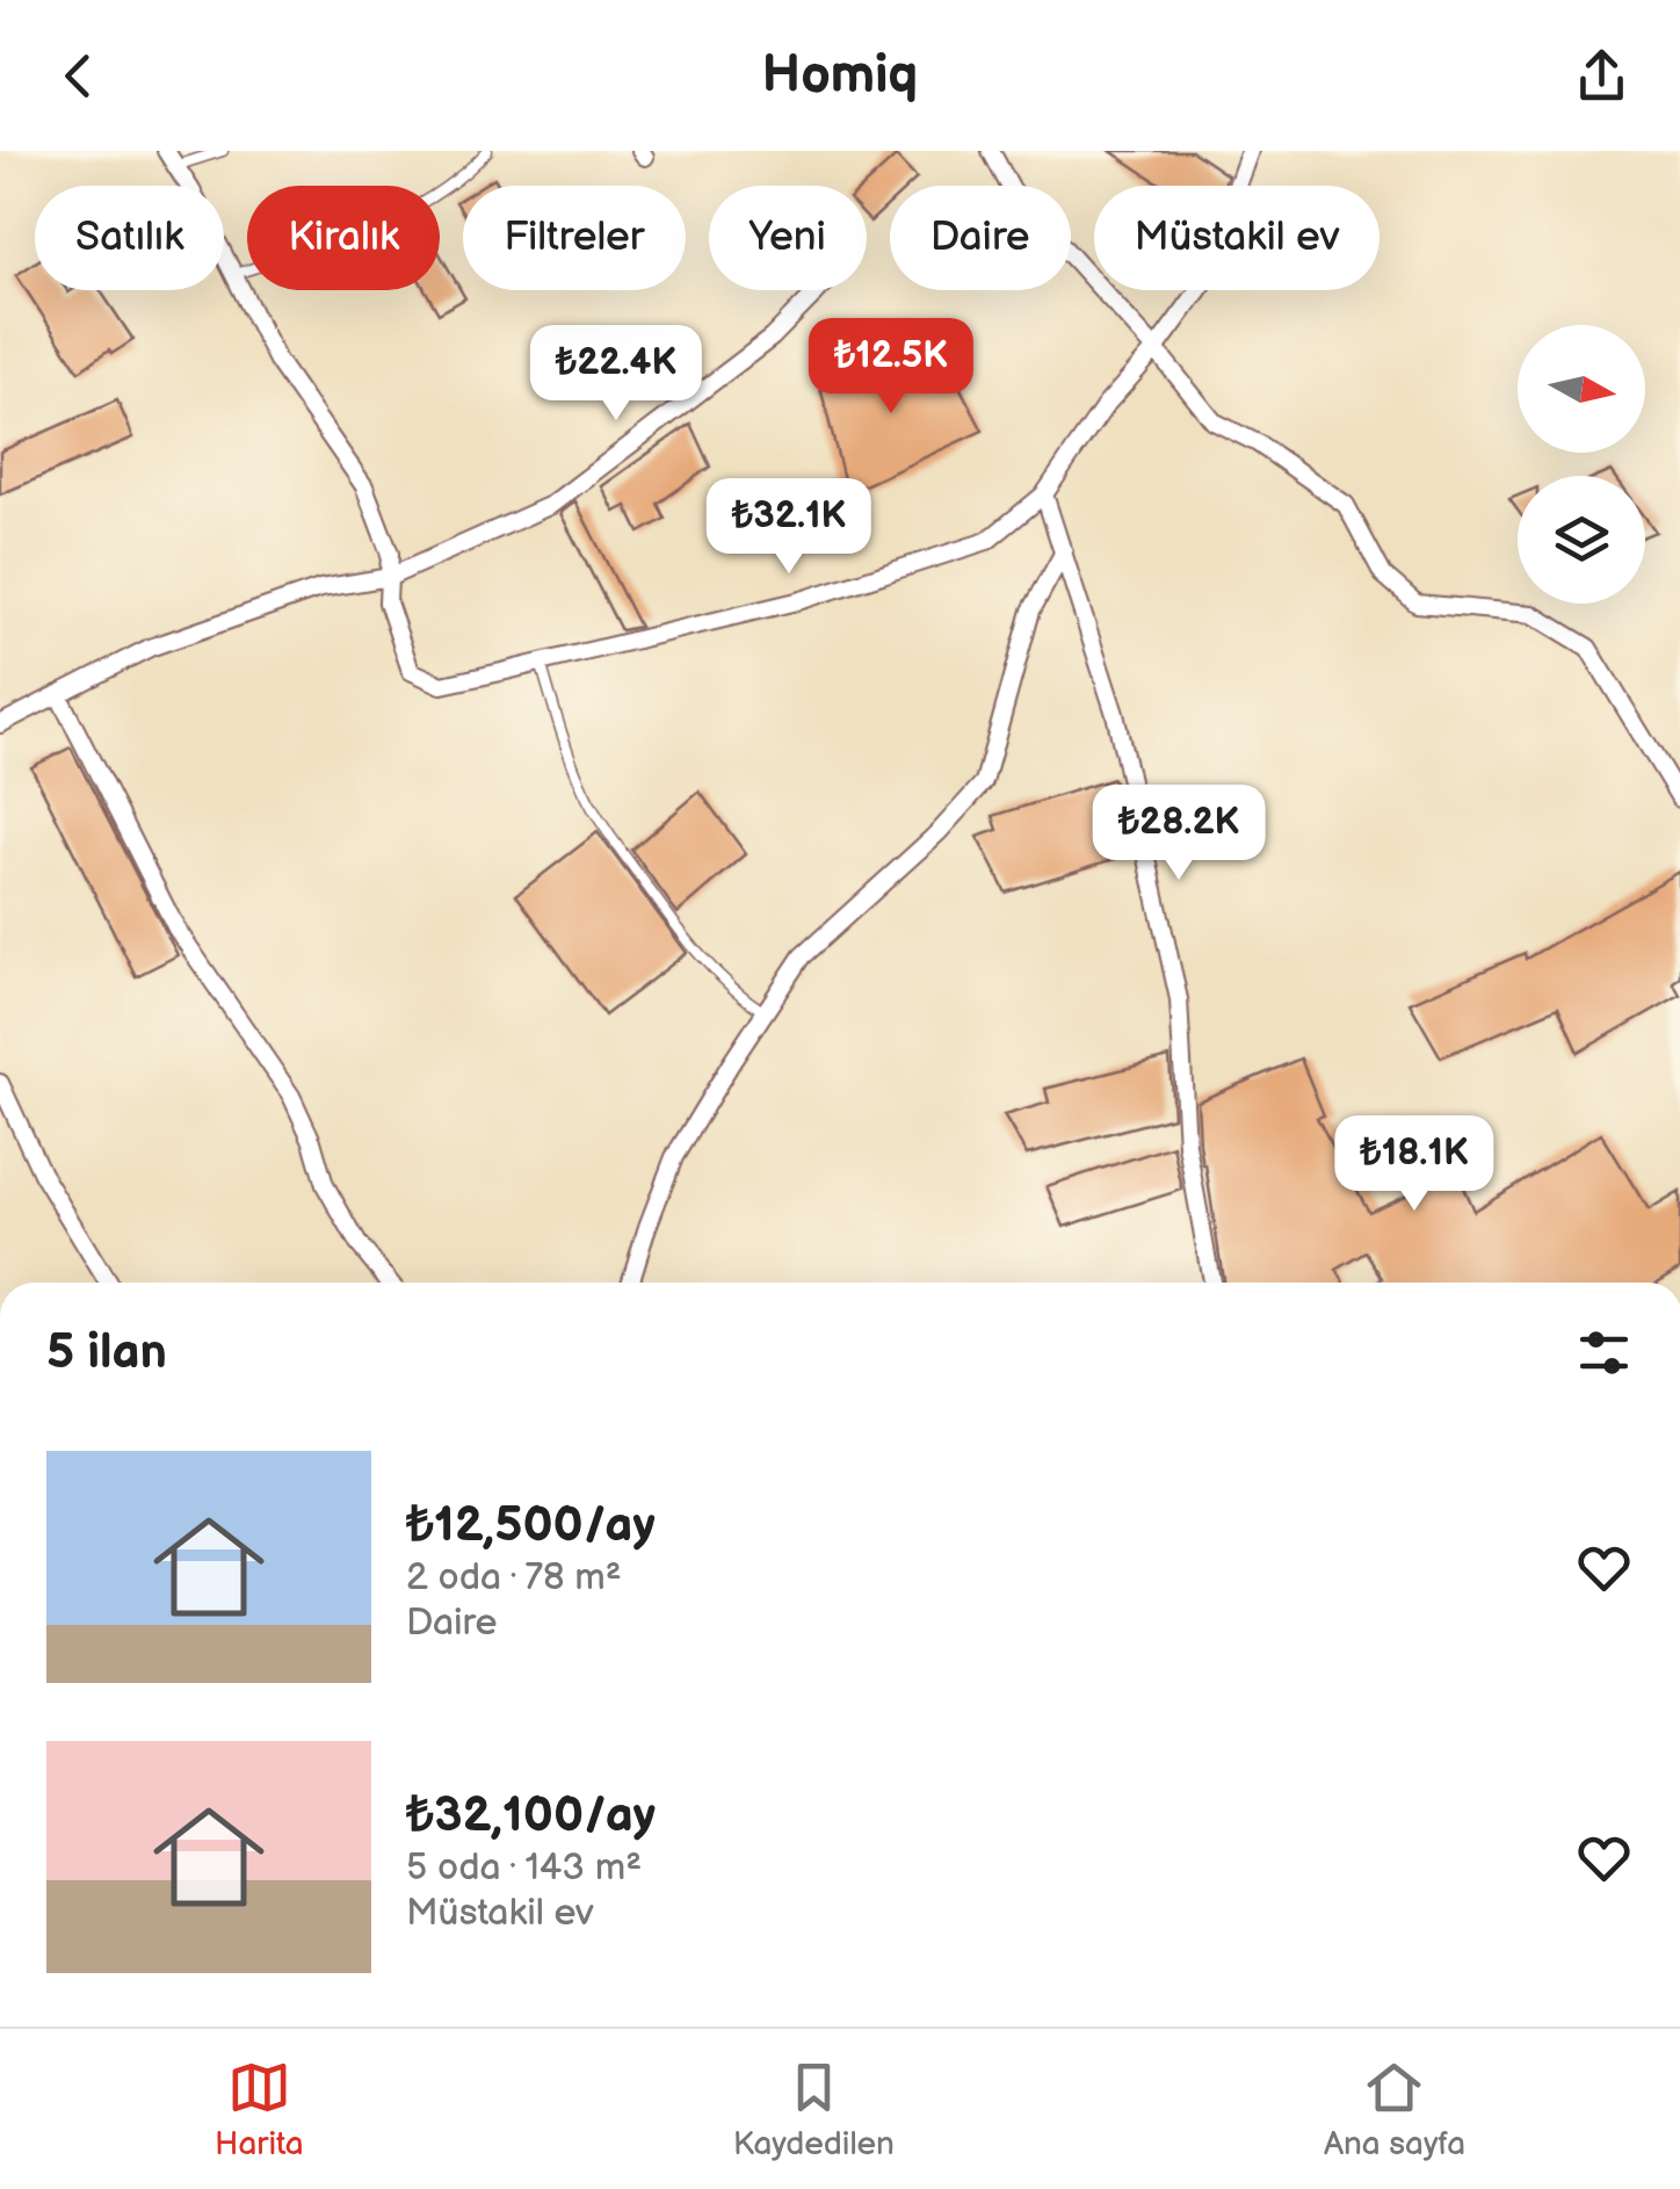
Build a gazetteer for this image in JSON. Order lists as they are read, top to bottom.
{
  "north": "right",
  "page": {
    "header": "Homiq",
    "chip": [
      "Satılık",
      "Kiralık",
      "Filtreler",
      "Yeni",
      "Daire",
      "Müstakil ev"
    ],
    "price": [
      "₺12.5K",
      "₺22.4K",
      "₺32.1K",
      "₺28.2K",
      "₺18.1K"
    ],
    "heading": "5 ilan",
    "list": [
      {
        "name": "₺12,500/ay",
        "note": "2 oda · 78 m² · Daire"
      },
      {
        "name": "₺32,100/ay",
        "note": "5 oda · 143 m² · Müstakil ev"
      }
    ],
    "tabs": ["Harita", "Kaydedilen", "Ana sayfa"]
  }
}
